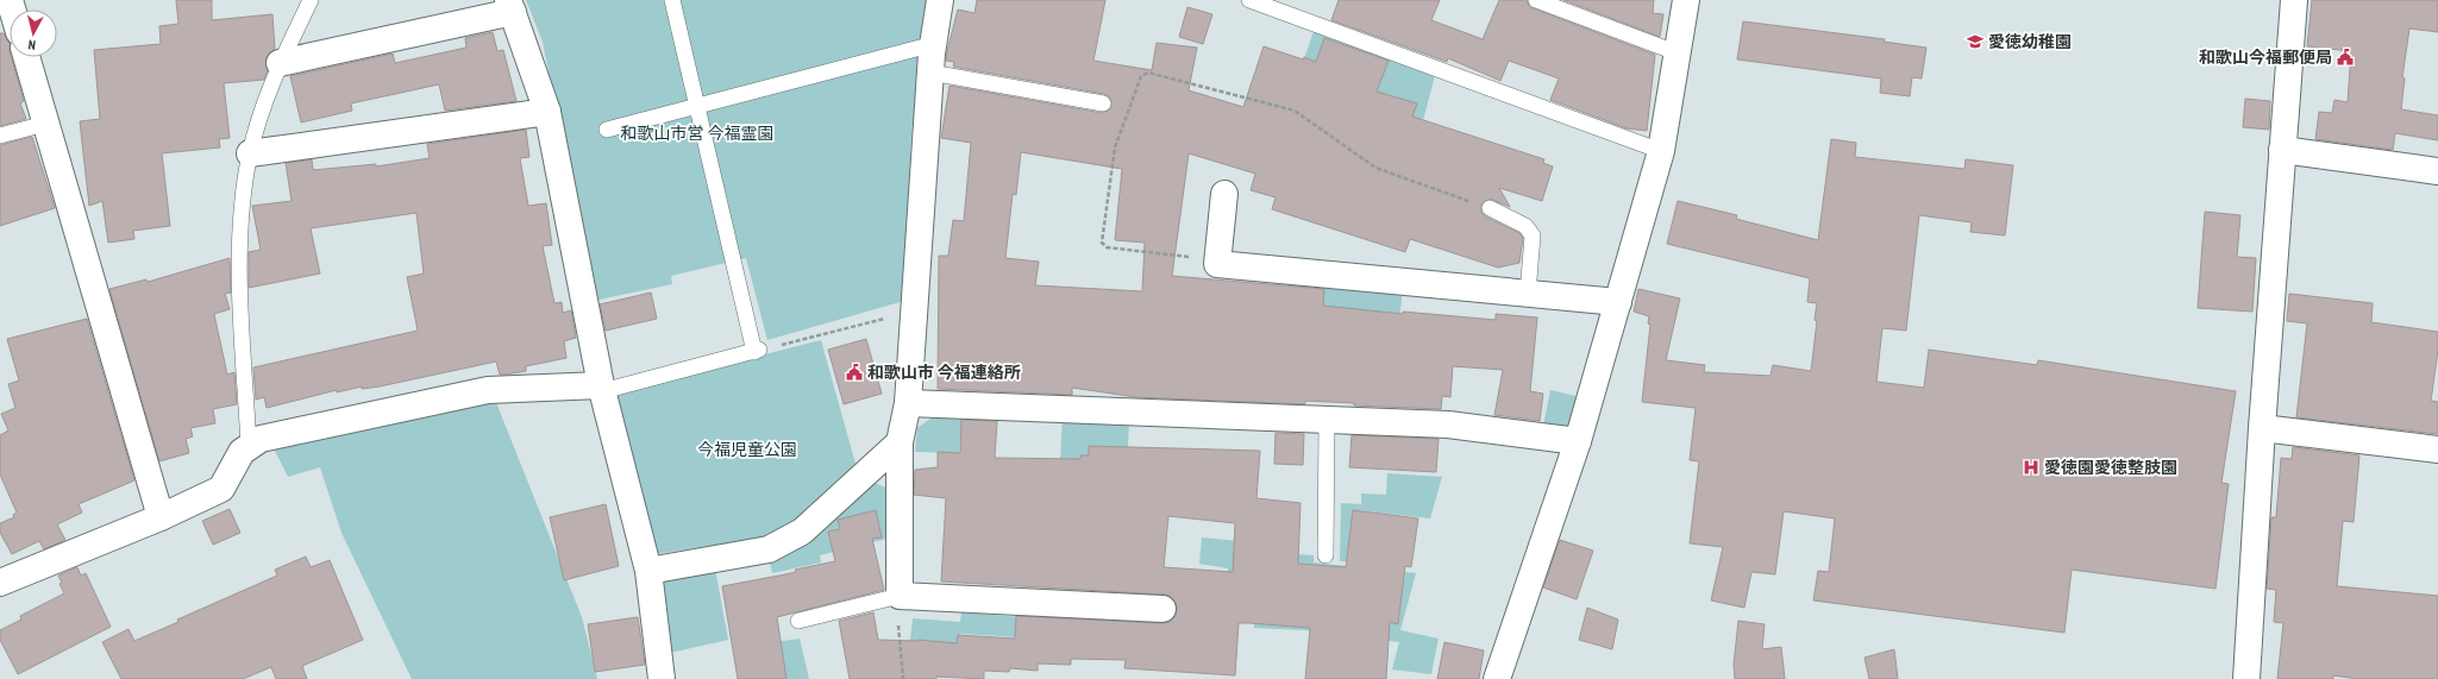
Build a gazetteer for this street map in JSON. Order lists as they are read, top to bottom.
{
  "parks": ["和歌山市営 今福霊園", "今福児童公園"],
  "places": {
    "school or university": ["愛徳幼稚園"],
    "public building": ["和歌山今福郵便局", "和歌山市 今福連絡所"],
    "hospital": ["愛徳園愛徳整肢園"]
  },
  "north": "bottom"
}
